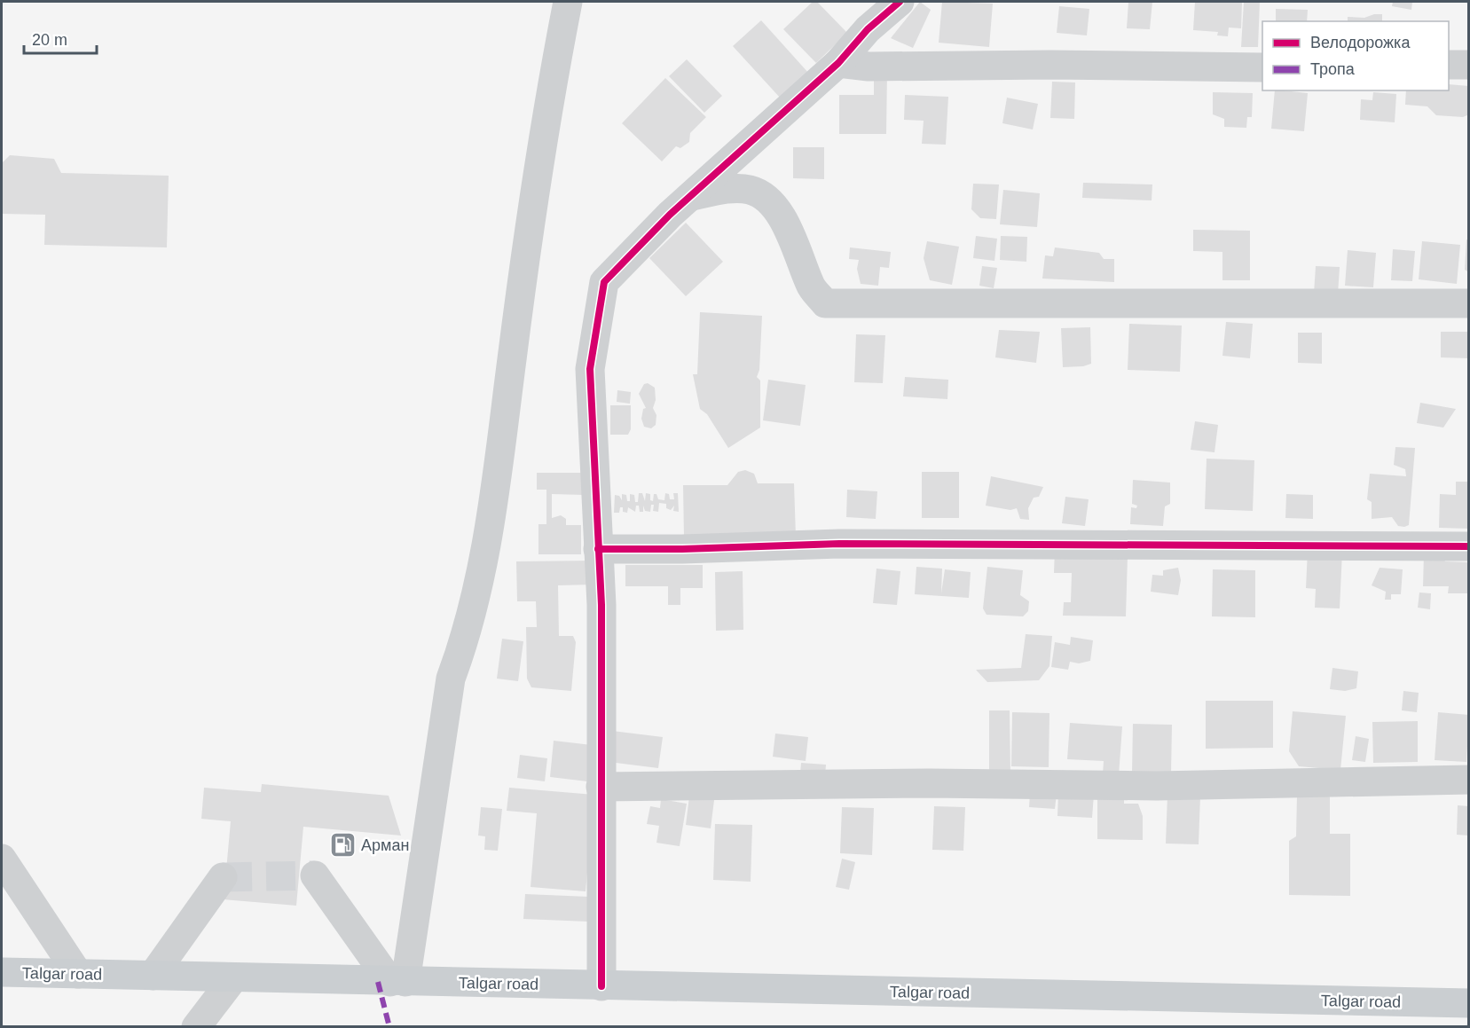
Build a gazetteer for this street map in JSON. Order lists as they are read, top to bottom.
{
  "streets": {
    "main road": ["Talgar road"]
  },
  "places": {
    "fuel station": ["Арман"]
  },
  "legend": ["Велодорожка", "Тропа"],
  "scale_bar": "20 m"
}
